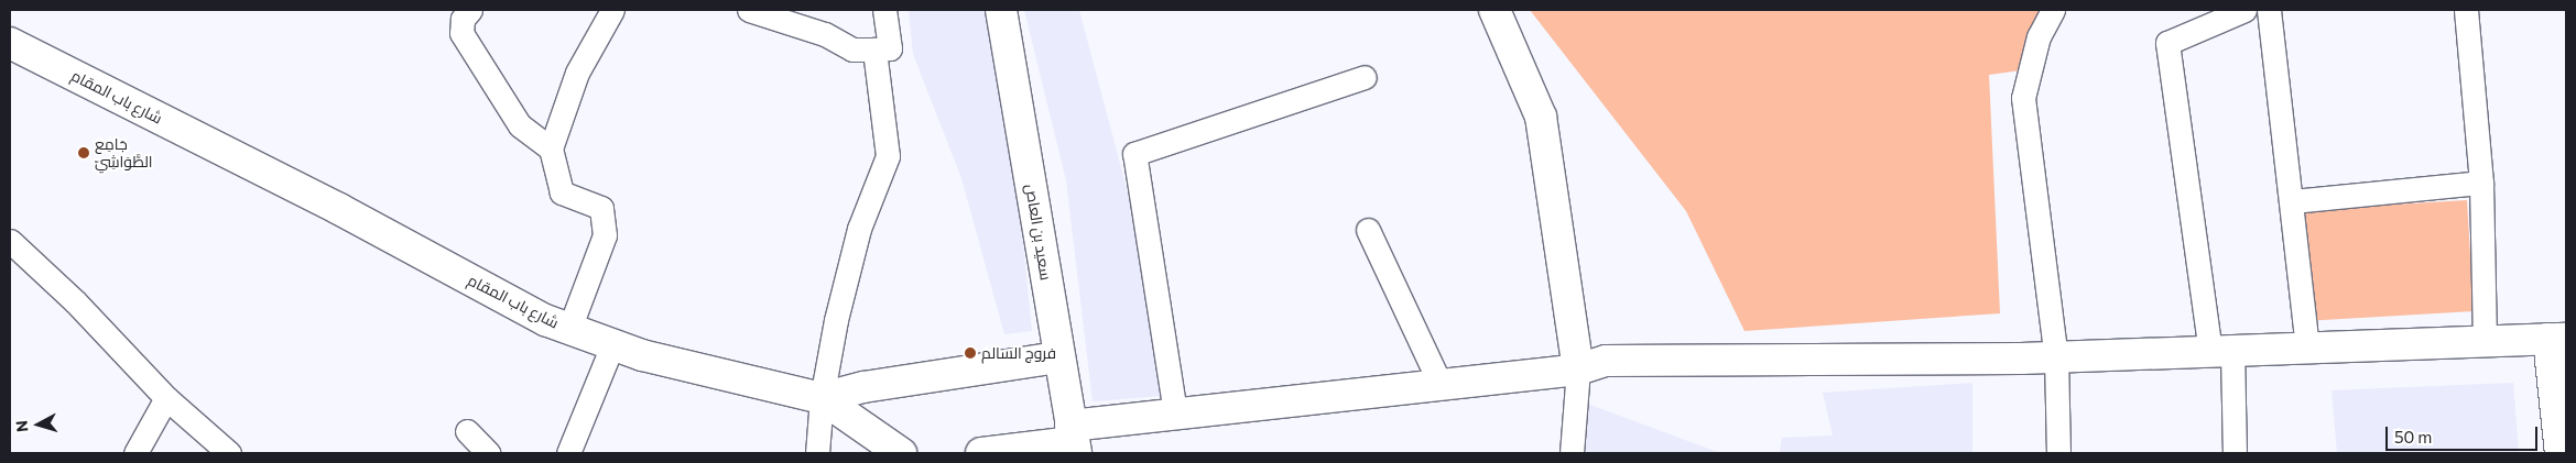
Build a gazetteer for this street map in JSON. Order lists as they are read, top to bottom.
{
  "streets": {
    "main road": ["شارع باب المقام", "سعيد بن العاص"]
  },
  "crossings": [
    ["شارع باب المقام", "سعيد بن العاص"]
  ],
  "places": ["جَامِع الطَّوَاشِيّ", "فروج السالم"],
  "scale_bar": "50 m",
  "north": "left"
}
